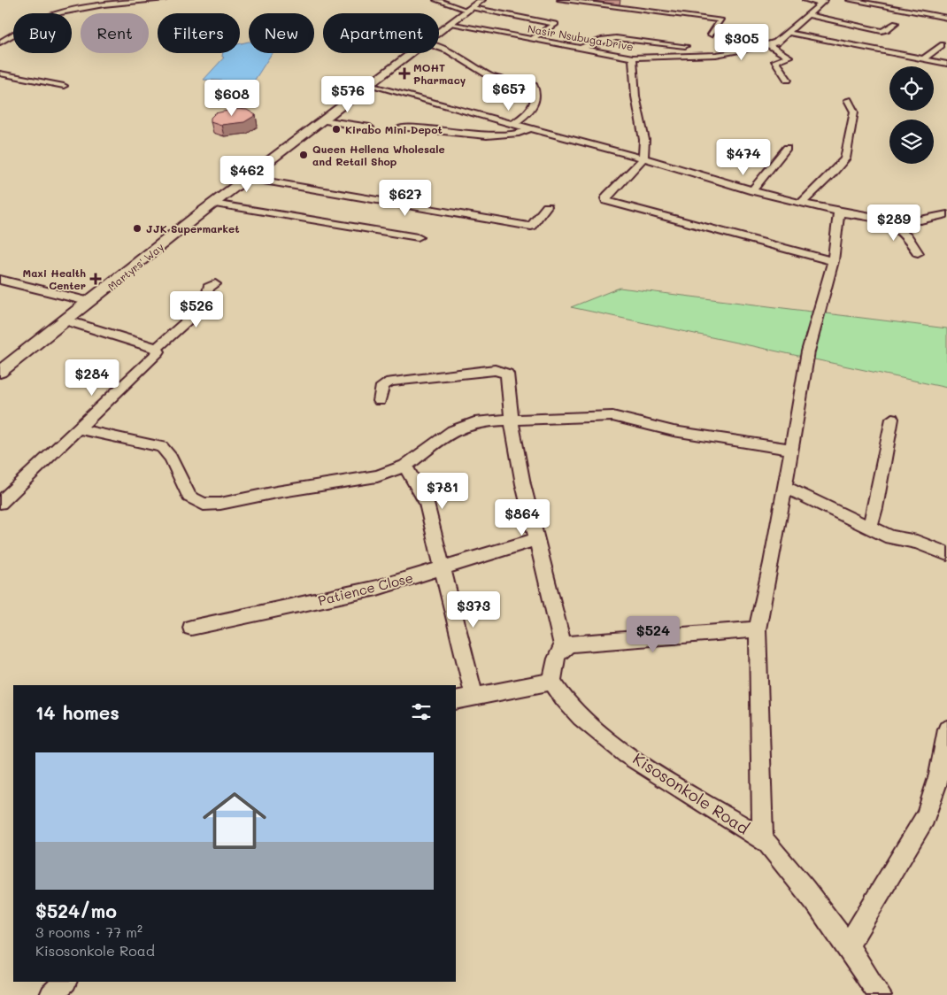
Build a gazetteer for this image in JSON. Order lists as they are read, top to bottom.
{
  "streets": {
    "main road": ["Martyrs' Way"],
    "street": ["Nasir Nsubuga Drive", "Patience Close", "Kisosonkole Road"]
  },
  "crossings": [
    ["Nasir Nsubuga Drive", "Martyrs' Way"]
  ],
  "places": {
    "health": ["MOHT Pharmacy", "Maxi Health Center"],
    "other": ["Kirabo Mini Depot", "Queen Hellena Wholesale and Retail Shop", "JJK Supermarket"]
  },
  "page": {
    "chip": [
      "Buy",
      "Rent",
      "Filters",
      "New",
      "Apartment"
    ],
    "price": [
      "$305",
      "$657",
      "$576",
      "$608",
      "$474",
      "$462",
      "$627",
      "$289",
      "$526",
      "$284",
      "$781",
      "$864",
      "$373",
      "$524"
    ],
    "heading": "14 homes",
    "list": [
      {
        "name": "$524/mo",
        "note": "3 rooms · 77 m² · Kisosonkole Road"
      }
    ]
  }
}
